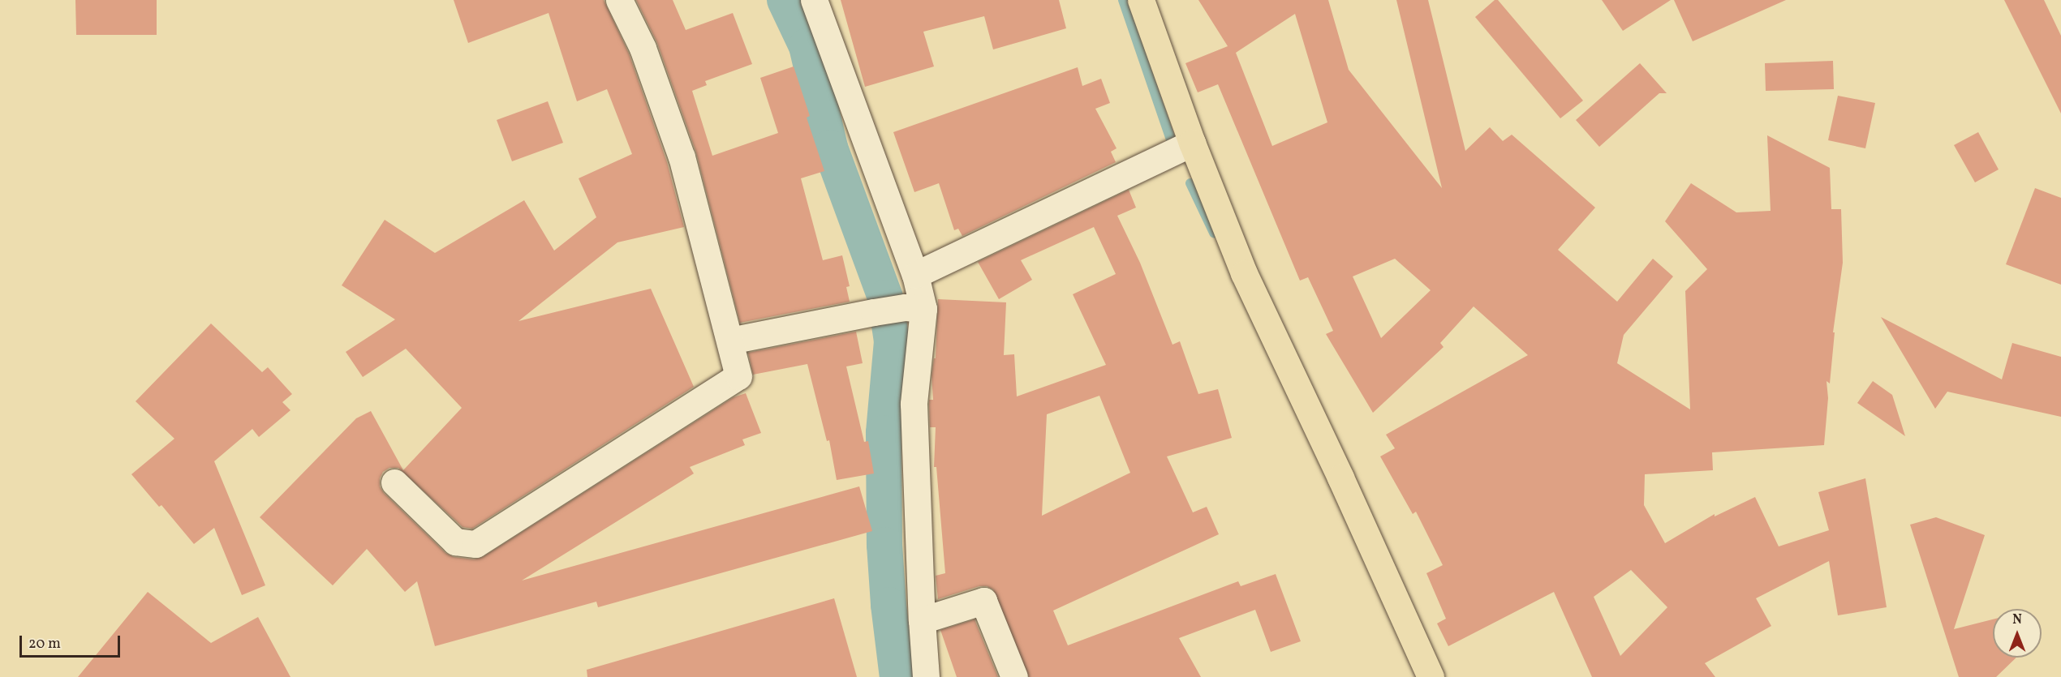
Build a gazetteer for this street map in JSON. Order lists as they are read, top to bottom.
{
  "scale_bar": "20 m",
  "north": "top"
}
